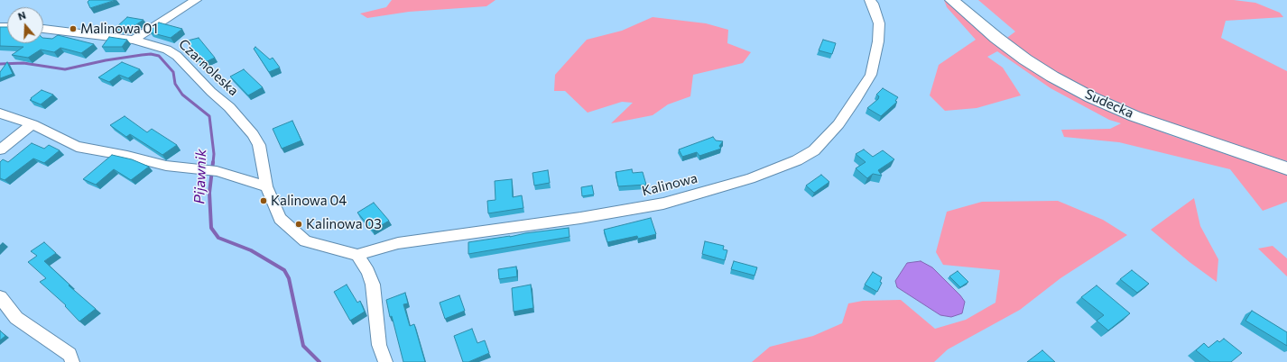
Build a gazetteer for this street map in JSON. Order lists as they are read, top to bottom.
{
  "streets": {
    "main road": ["Sudecka"],
    "street": ["Czarnoleska", "Kalinowa"]
  },
  "crossings": [
    ["Czarnoleska", "Kalinowa"]
  ],
  "water": ["Pijawnik"],
  "places": ["Malinowa 01", "Kalinowa 04", "Kalinowa 03"],
  "north": "top"
}
